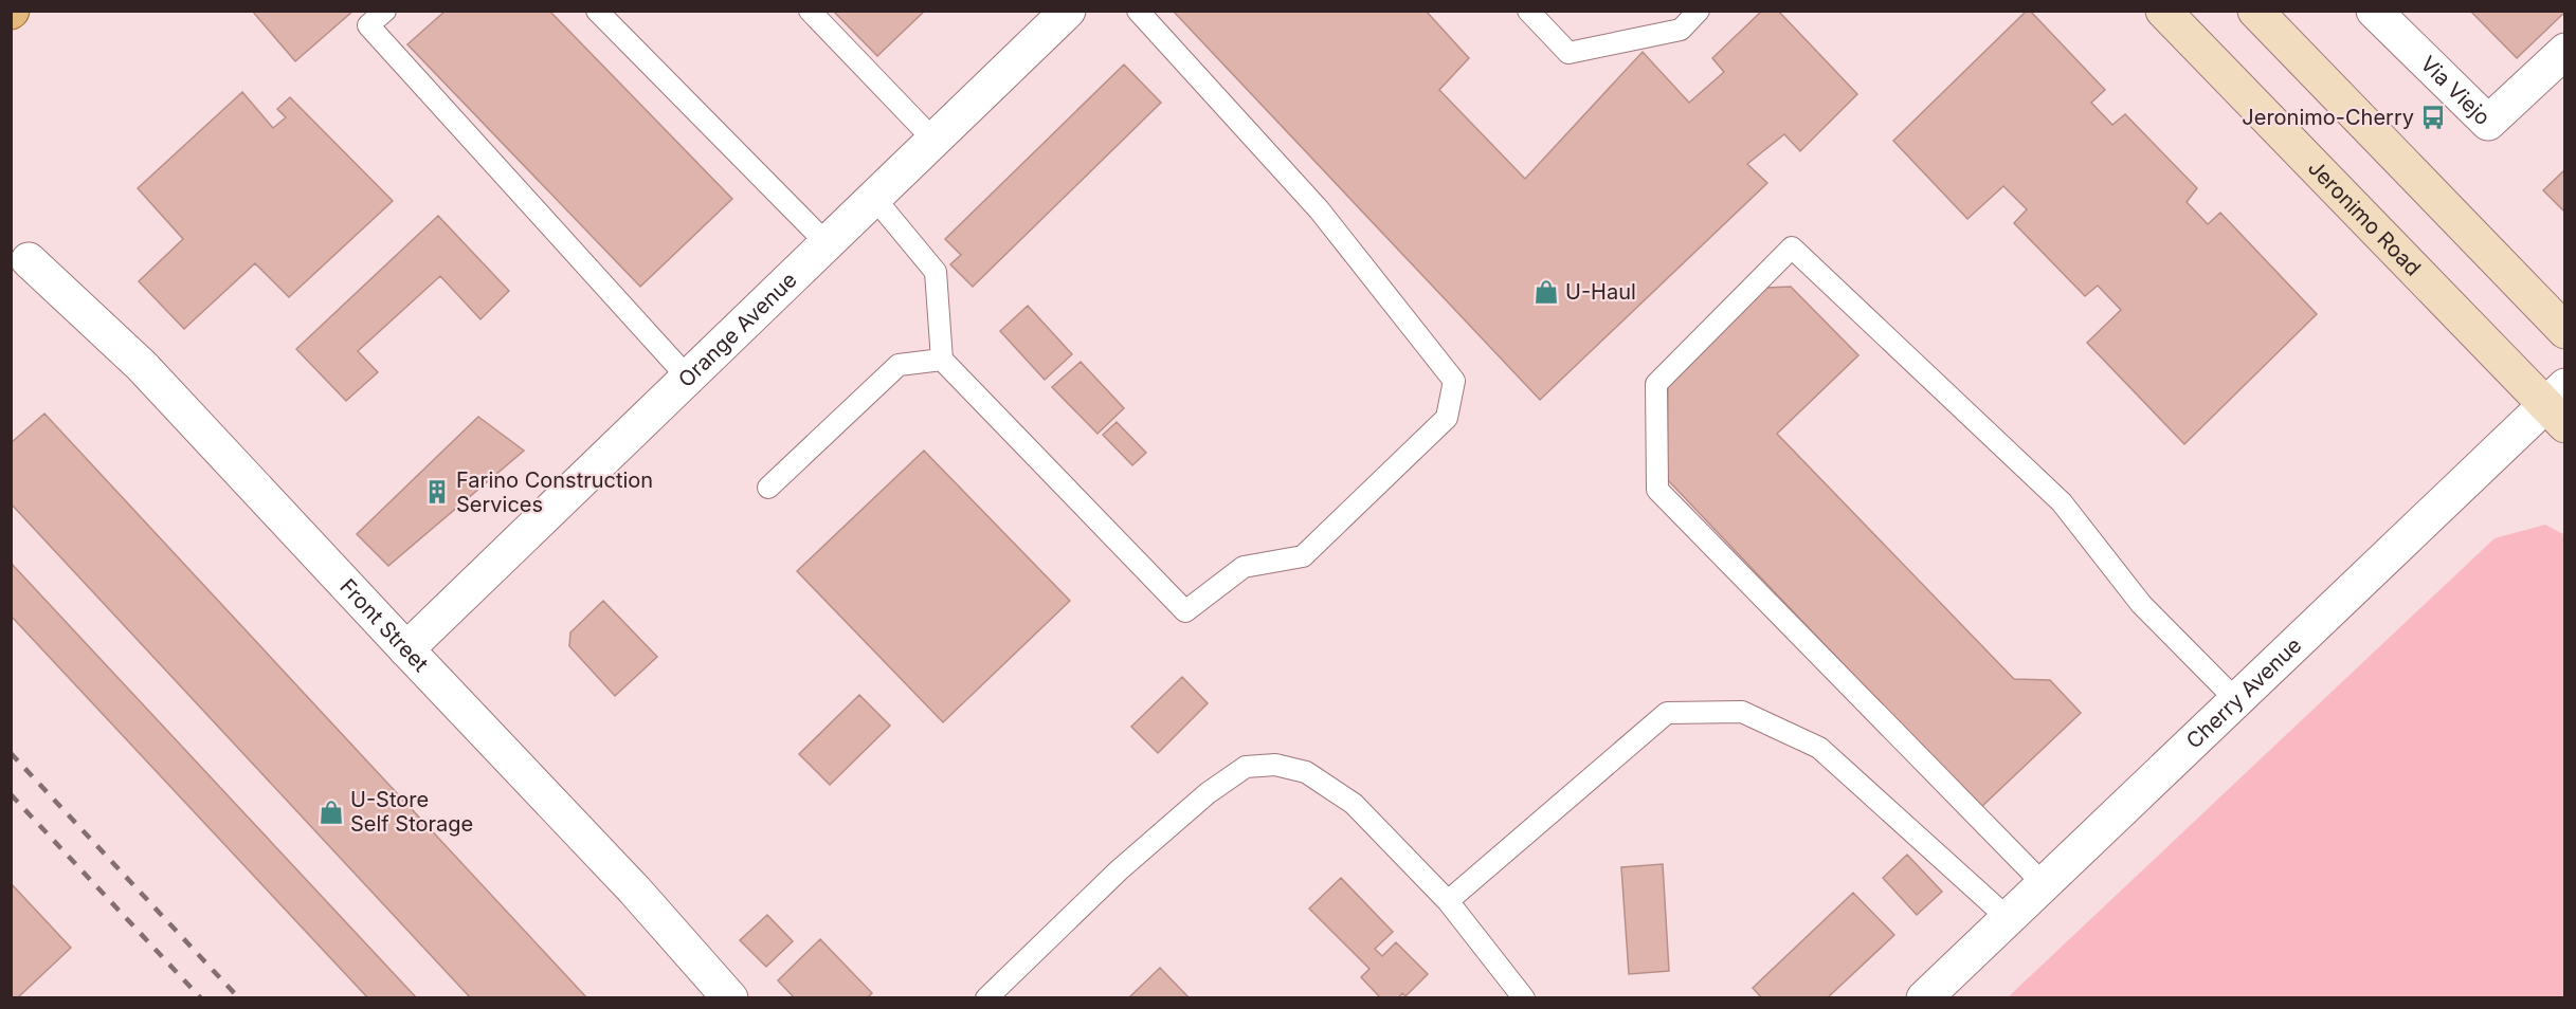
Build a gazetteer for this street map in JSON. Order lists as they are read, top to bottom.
{
  "streets": {
    "main road": ["Jeronimo Road"],
    "street": [
      "Via Viejo",
      "Orange Avenue",
      "Front Street",
      "Cherry Avenue"
    ]
  },
  "crossings": [
    ["Jeronimo Road", "Cherry Avenue"],
    ["Orange Avenue", "Front Street"]
  ],
  "places": {
    "bus stop": ["Jeronimo-Cherry"],
    "shop": ["U-Haul", "U-Store Self Storage"],
    "building": ["Farino Construction Services"]
  }
}
